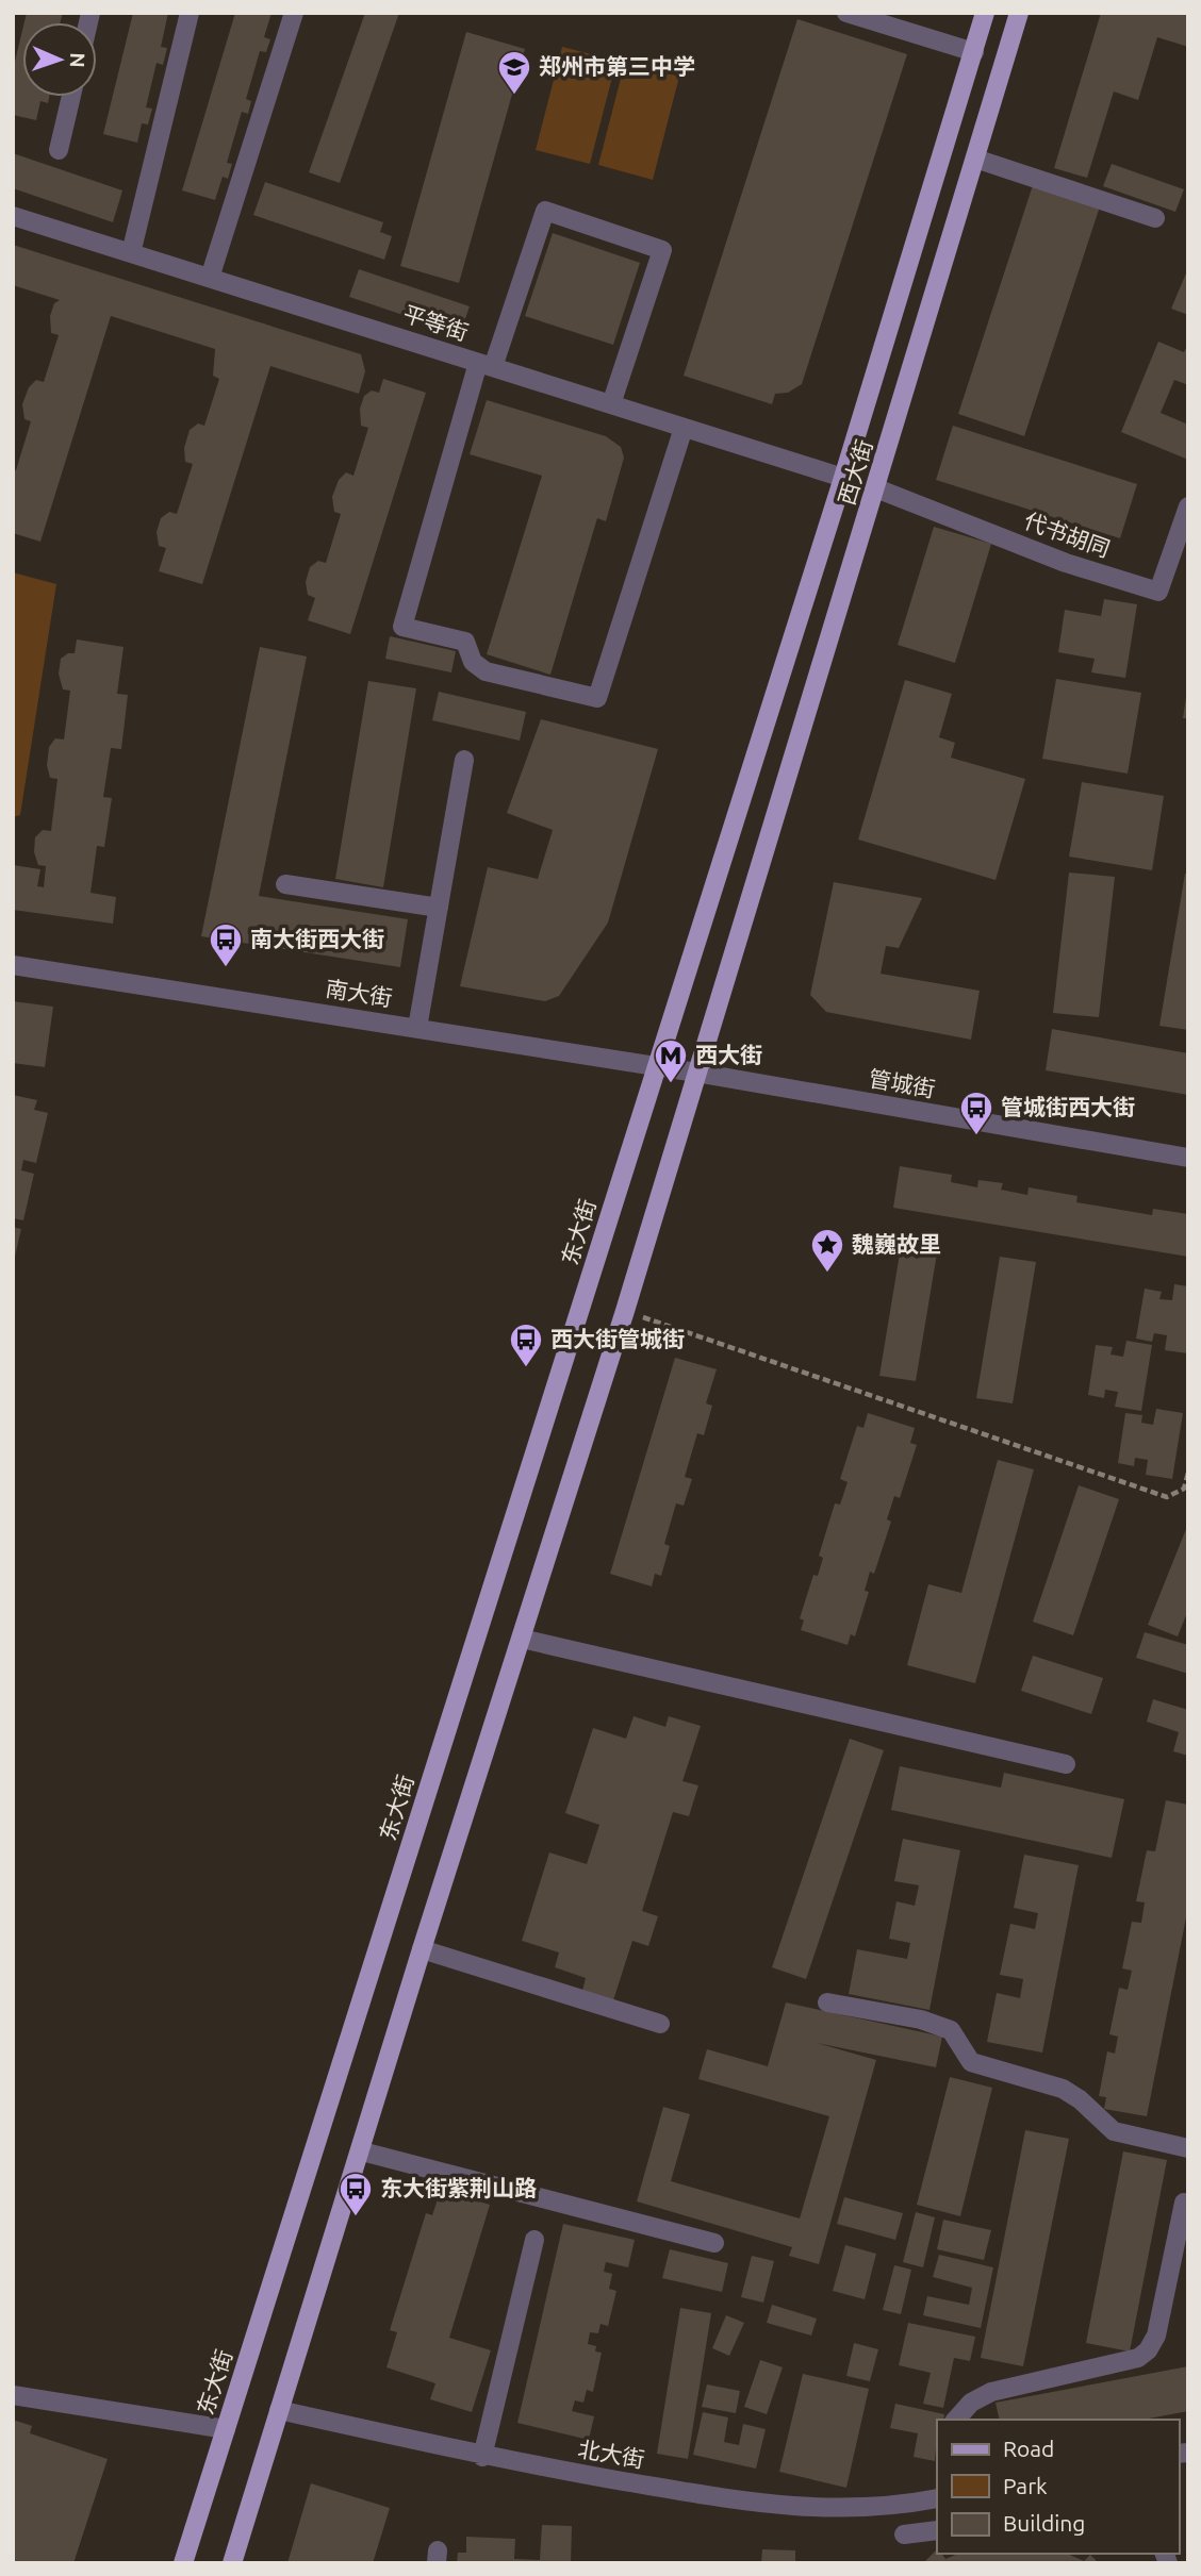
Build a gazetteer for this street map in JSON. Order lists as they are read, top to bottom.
{
  "streets": {
    "main road": ["西大街", "东大街"],
    "street": [
      "平等街",
      "代书胡同",
      "南大街",
      "管城街",
      "北大街"
    ]
  },
  "crossings": [
    ["平等街", "西大街"],
    ["西大街", "代书胡同"],
    ["西大街", "南大街"],
    ["西大街", "管城街"],
    ["西大街", "东大街"],
    ["南大街", "管城街"],
    ["南大街", "东大街"]
  ],
  "places": {
    "school or university": ["郑州市第三中学"],
    "bus stop": [
      "南大街西大街",
      "管城街西大街",
      "西大街管城街",
      "东大街紫荆山路"
    ],
    "metro station": ["西大街"],
    "place": ["魏巍故里"]
  },
  "legend": ["Road", "Park", "Building"],
  "north": "right"
}
